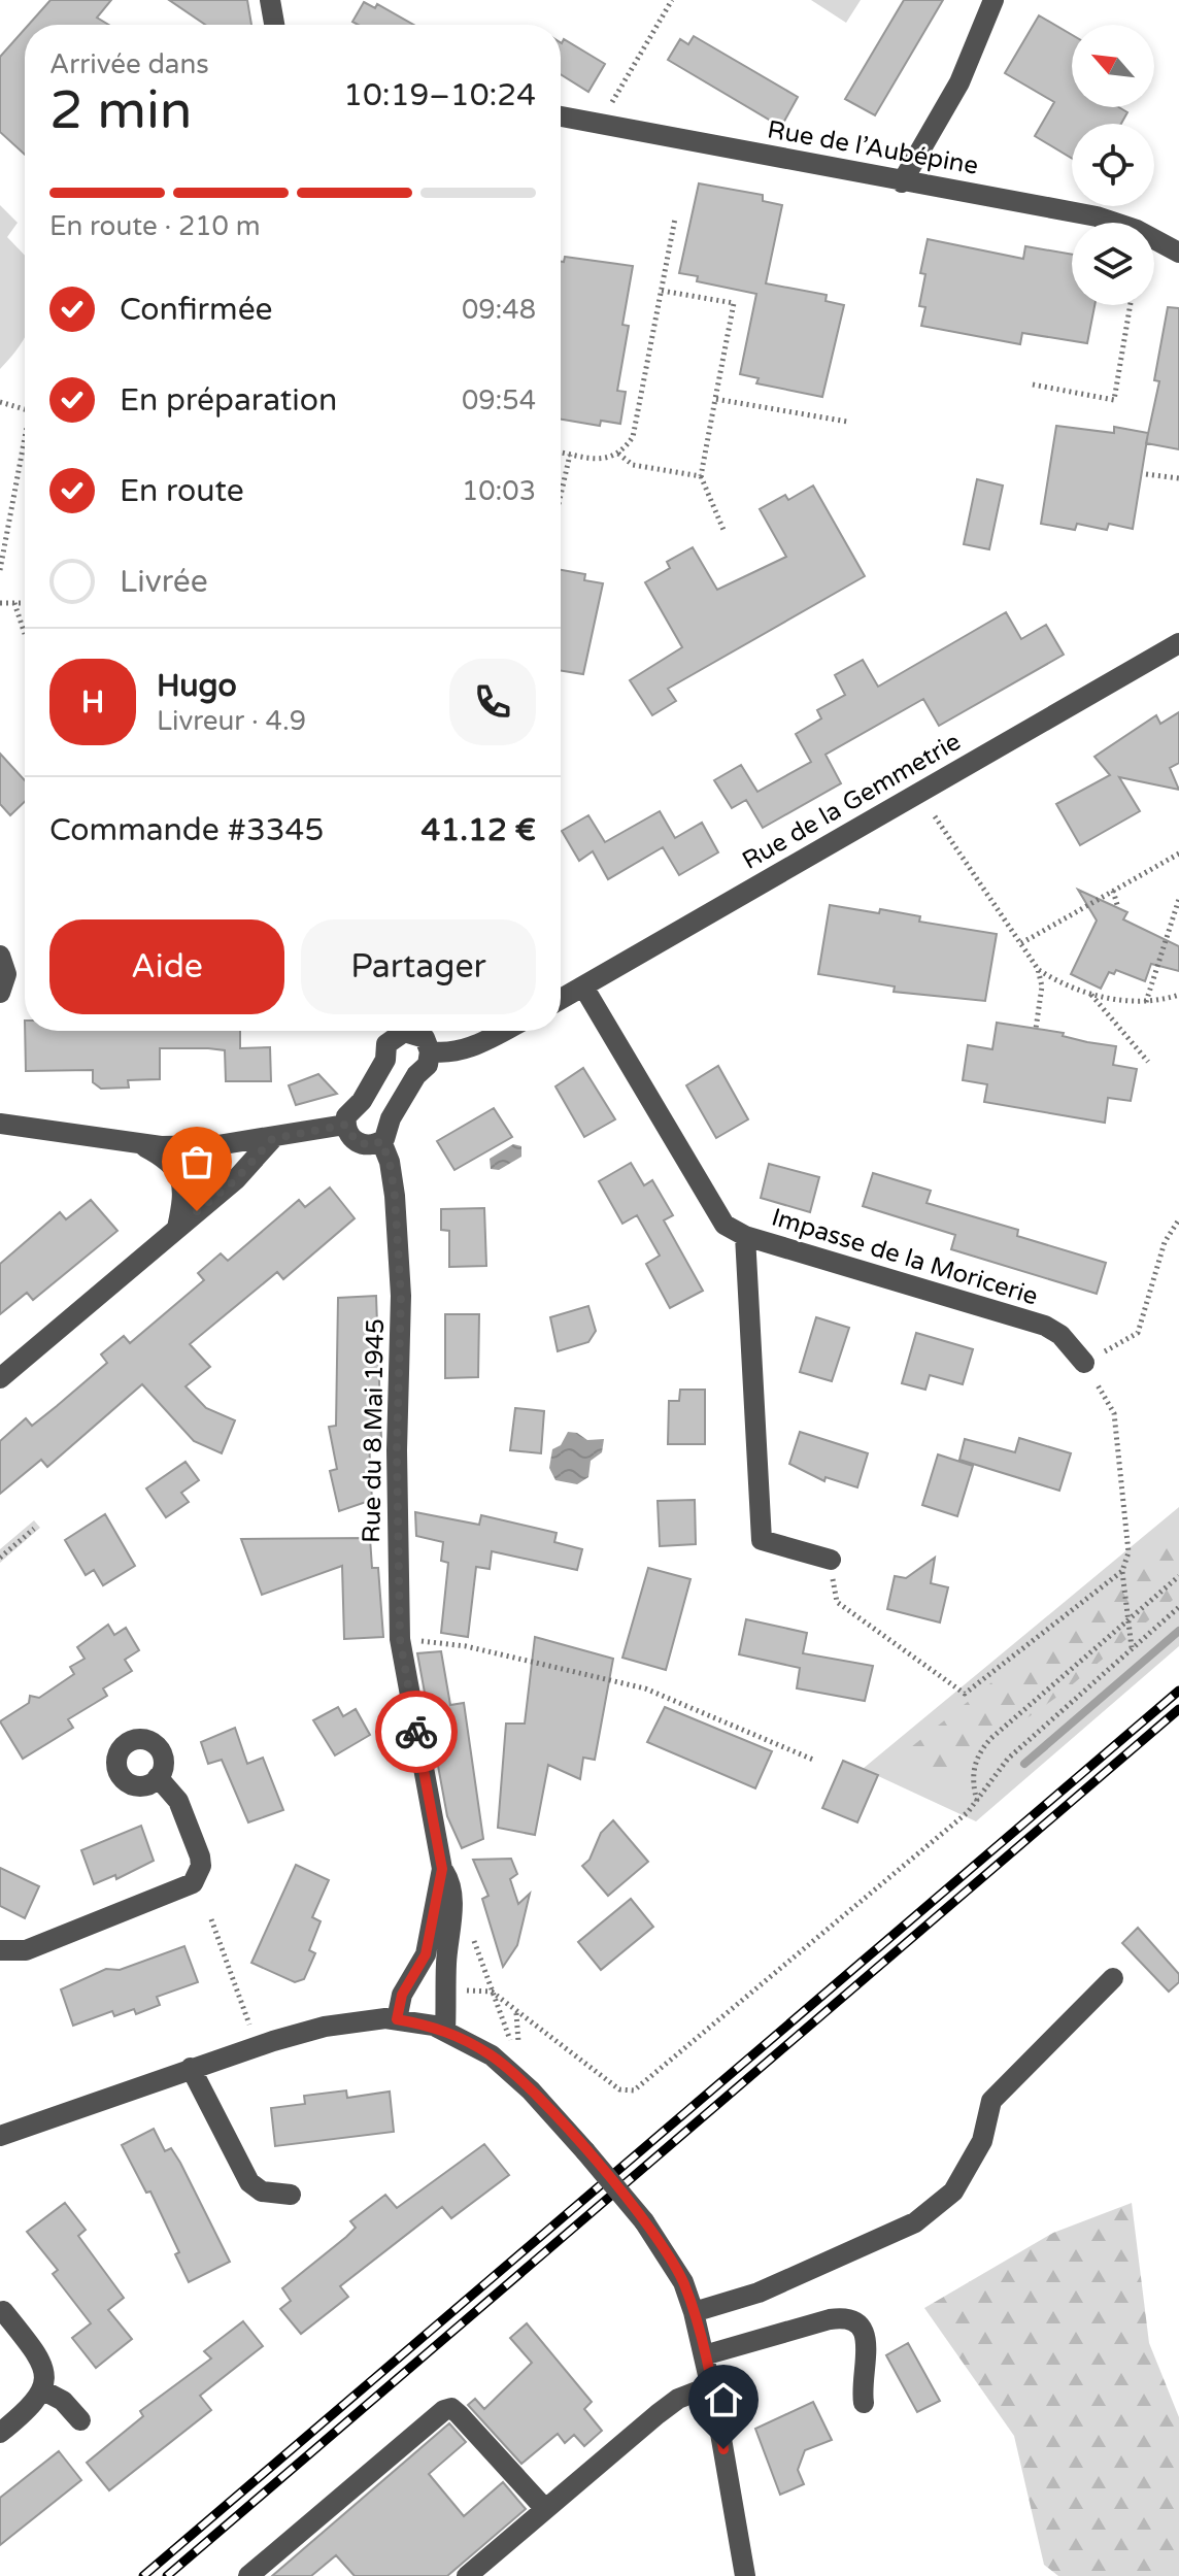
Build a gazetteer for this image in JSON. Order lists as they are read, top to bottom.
{
  "streets": {
    "street": [
      "Rue de l’Aubépine",
      "Rue de la Gemmetrie",
      "Impasse de la Moricerie",
      "Rue du 8 Mai 1945"
    ]
  },
  "crossings": [
    ["Rue de la Gemmetrie", "Impasse de la Moricerie"]
  ],
  "north": "top left",
  "page": {
    "heading": ["2 min", "Arrivée dans", "10:19–10:24"],
    "panel": [
      "Hugo",
      "Livreur · 4.9",
      "Commande #3345",
      "41.12 €"
    ],
    "bar": "En route · 210 m",
    "list": [
      ["Confirmée", "09:48"],
      ["En préparation", "09:54"],
      ["En route", "10:03"],
      "Livrée"
    ],
    "round": "H",
    "buttons": ["Aide", "Partager"]
  }
}
